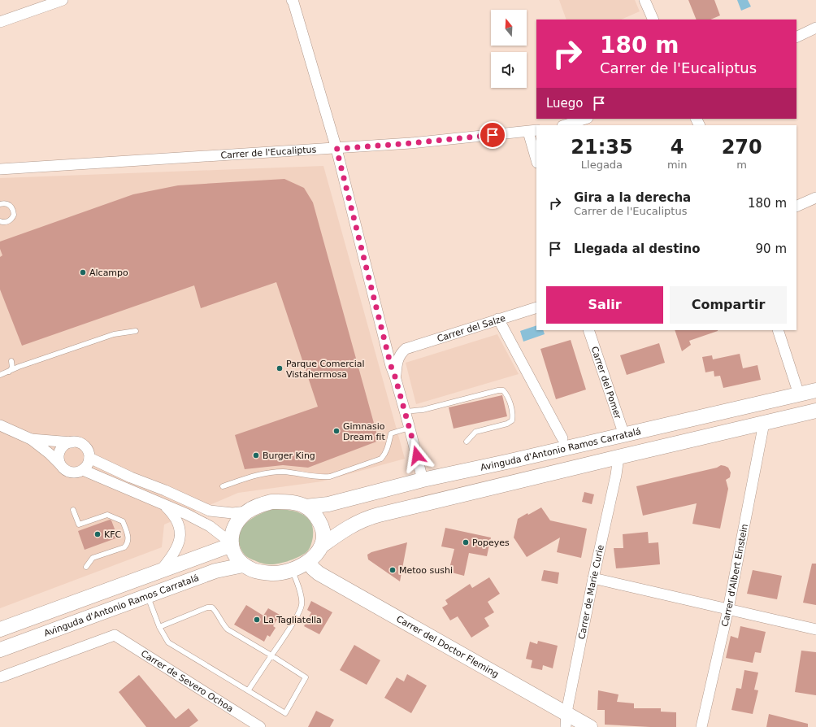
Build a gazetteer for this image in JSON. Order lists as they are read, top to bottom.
{
  "streets": {
    "main road": ["Avinguda d'Antonio Ramos Carratalá", "Carrer del Doctor Fleming"],
    "street": [
      "Carrer de l'Eucaliptus",
      "Carrer del Salze",
      "Carrer del Pomer",
      "Carrer d'Albert Einstein",
      "Carrer de Marie Curie",
      "Carrer de Severo Ochoa"
    ]
  },
  "crossings": [
    ["Carrer del Pomer", "Avinguda d'Antonio Ramos Carratalá"],
    ["Avinguda d'Antonio Ramos Carratalá", "Carrer del Doctor Fleming"],
    ["Carrer de Marie Curie", "Carrer del Doctor Fleming"]
  ],
  "places": [
    "Alcampo",
    "Parque Comercial Vistahermosa",
    "Gimnasio Dream fit",
    "Burger King",
    "KFC",
    "Popeyes",
    "Metoo sushi",
    "La Tagliatella"
  ],
  "north": "top",
  "page": {
    "turn": ["180 m", "Carrer de l'Eucaliptus"],
    "then": "Luego",
    "eta": [
      "21:35",
      "Llegada",
      "4",
      "min",
      "270",
      "m"
    ],
    "list": [
      {
        "name": "Gira a la derecha",
        "note": "Carrer de l'Eucaliptus",
        "value": "180 m"
      },
      {
        "name": "Llegada al destino",
        "value": "90 m"
      }
    ],
    "buttons": ["Salir", "Compartir"]
  }
}
